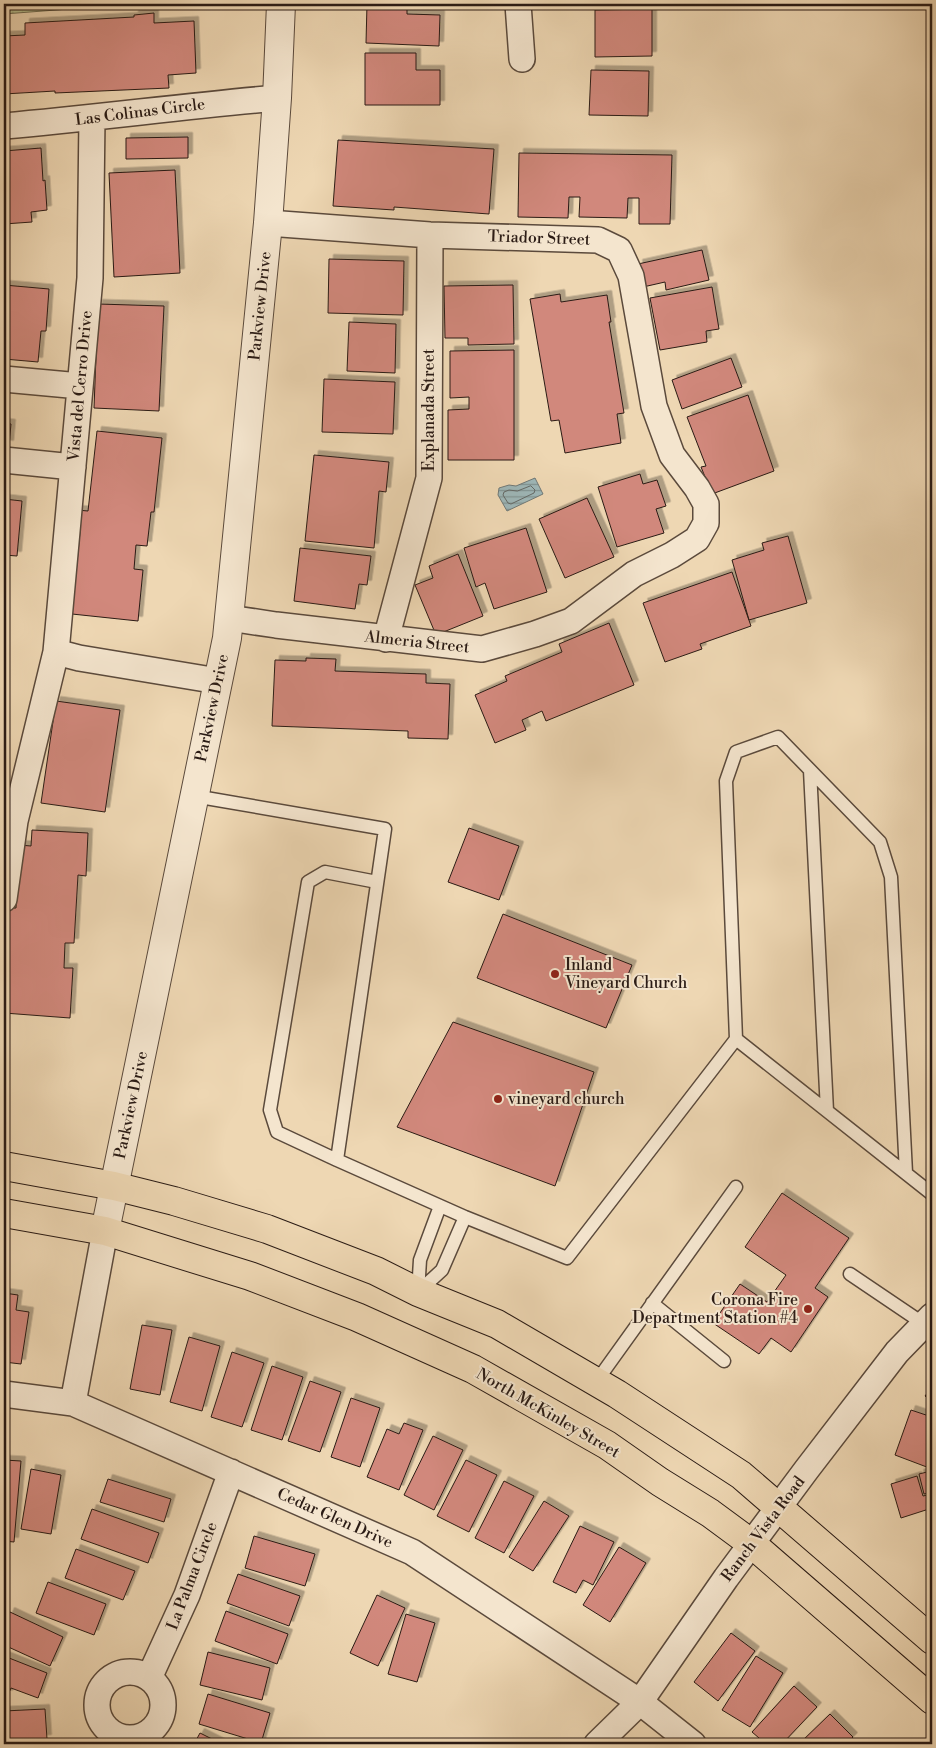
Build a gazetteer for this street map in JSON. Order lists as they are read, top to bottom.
{
  "streets": {
    "main road": ["North McKinley Street"],
    "street": [
      "Las Colinas Circle",
      "Triador Street",
      "Parkview Drive",
      "Vista del Cerro Drive",
      "Explanada Street",
      "Almeria Street",
      "Cedar Glen Drive",
      "Ranch Vista Road",
      "La Palma Circle"
    ]
  },
  "crossings": [
    ["Las Colinas Circle", "Parkview Drive"],
    ["Las Colinas Circle", "Vista del Cerro Drive"],
    ["Triador Street", "Parkview Drive"],
    ["Triador Street", "Explanada Street"],
    ["Triador Street", "Almeria Street"],
    ["Parkview Drive", "Almeria Street"],
    ["Parkview Drive", "North McKinley Street"],
    ["Parkview Drive", "Cedar Glen Drive"],
    ["Explanada Street", "Almeria Street"],
    ["North McKinley Street", "Ranch Vista Road"],
    ["Cedar Glen Drive", "Ranch Vista Road"],
    ["Cedar Glen Drive", "La Palma Circle"]
  ],
  "places": ["Inland Vineyard Church", "vineyard church", "Corona Fire Department Station #4"]
}
